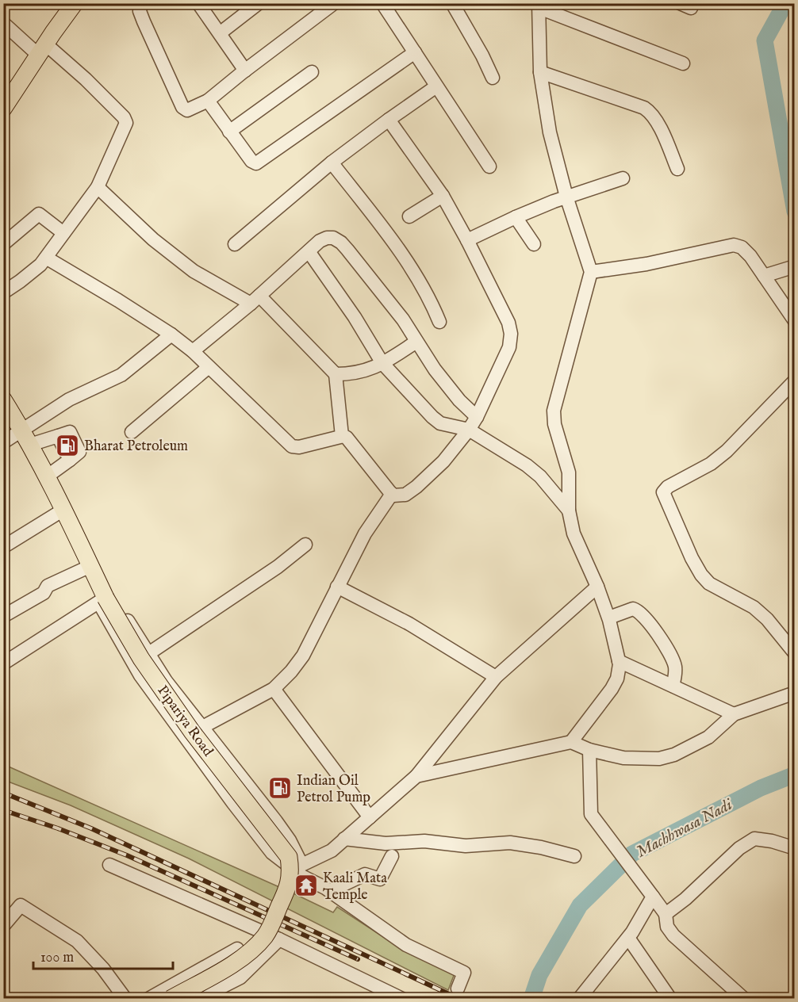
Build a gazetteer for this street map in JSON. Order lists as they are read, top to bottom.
{
  "streets": {
    "main road": ["Pipariya Road"]
  },
  "water": ["Machhwasa Nadi"],
  "places": {
    "fuel station": ["Bharat Petroleum", "Indian Oil Petrol Pump"],
    "temple": ["Kaali Mata Temple"]
  },
  "scale_bar": "100 m"
}
